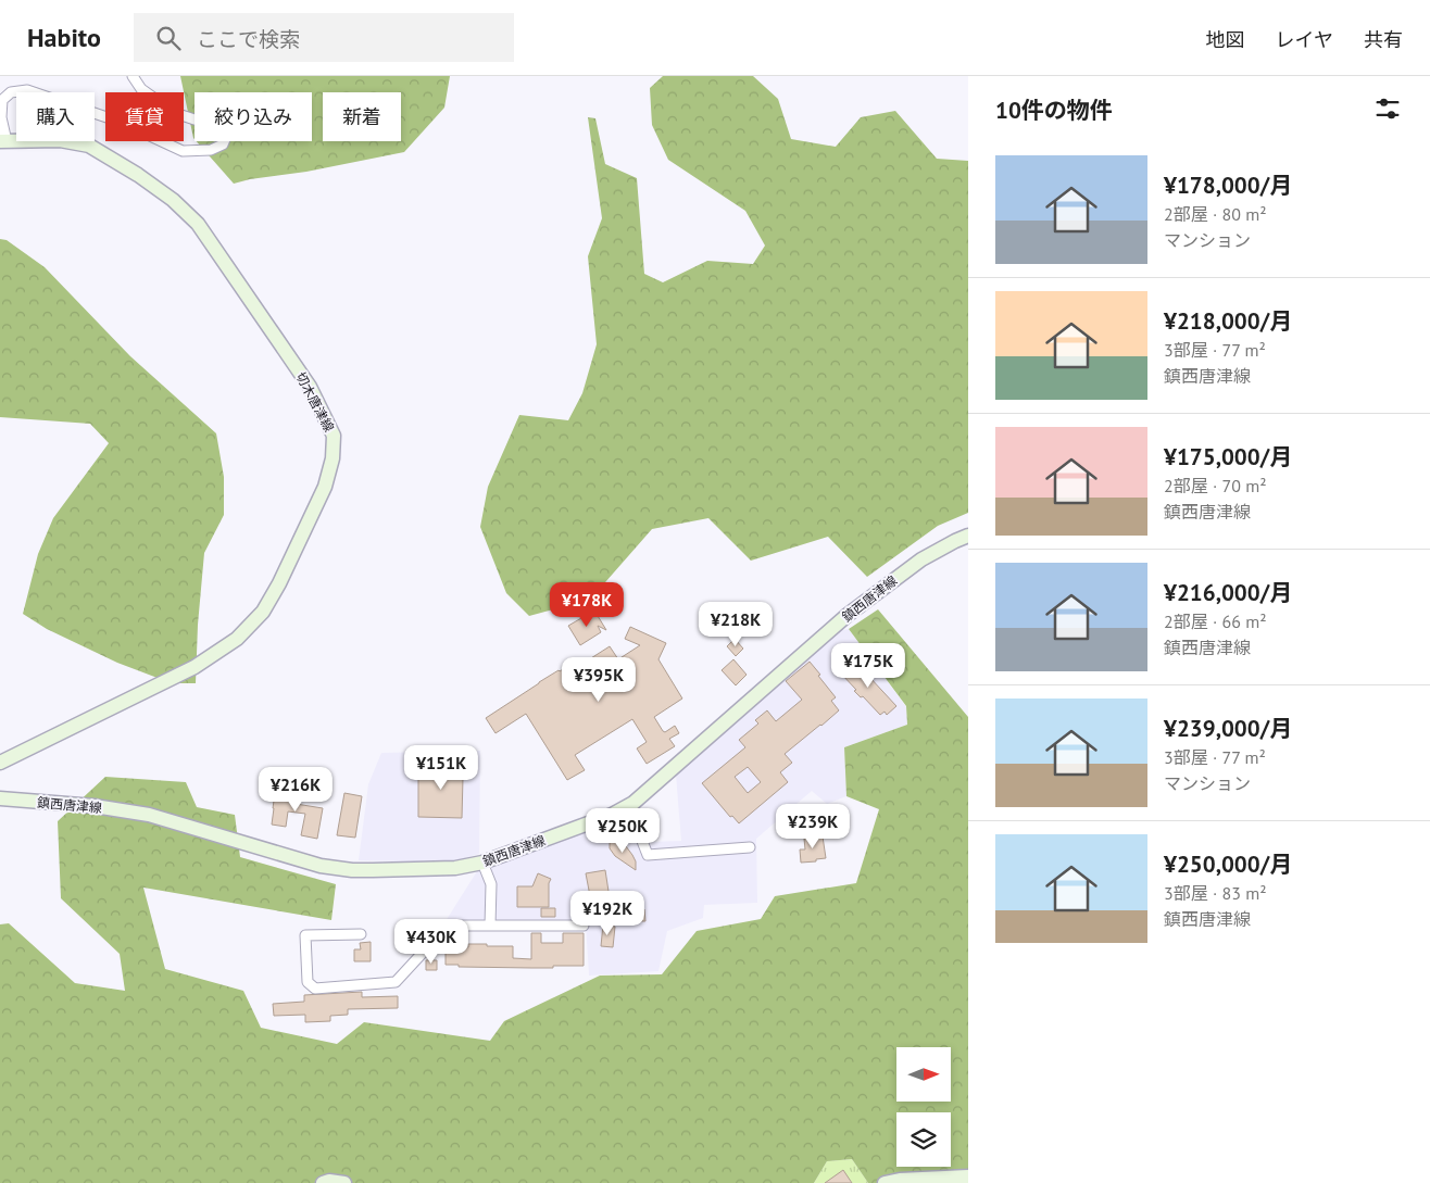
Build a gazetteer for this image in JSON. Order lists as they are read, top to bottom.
{
  "streets": {
    "main road": ["切木唐津線", "鎮西唐津線"]
  },
  "north": "right",
  "page": {
    "header": "Habito",
    "search": "ここで検索",
    "nav": ["地図", "レイヤ", "共有"],
    "heading": "10件の物件",
    "chip": [
      "購入",
      "賃貸",
      "絞り込み",
      "新着"
    ],
    "list": [
      {
        "name": "¥178,000/月",
        "note": "2部屋 · 80 m² · マンション"
      },
      {
        "name": "¥218,000/月",
        "note": "3部屋 · 77 m² · 鎮西唐津線"
      },
      {
        "name": "¥175,000/月",
        "note": "2部屋 · 70 m² · 鎮西唐津線"
      },
      {
        "name": "¥216,000/月",
        "note": "2部屋 · 66 m² · 鎮西唐津線"
      },
      {
        "name": "¥239,000/月",
        "note": "3部屋 · 77 m² · マンション"
      },
      {
        "name": "¥250,000/月",
        "note": "3部屋 · 83 m² · 鎮西唐津線"
      }
    ],
    "price": [
      "¥178K",
      "¥218K",
      "¥175K",
      "¥395K",
      "¥151K",
      "¥216K",
      "¥239K",
      "¥250K",
      "¥192K",
      "¥430K"
    ]
  }
}
